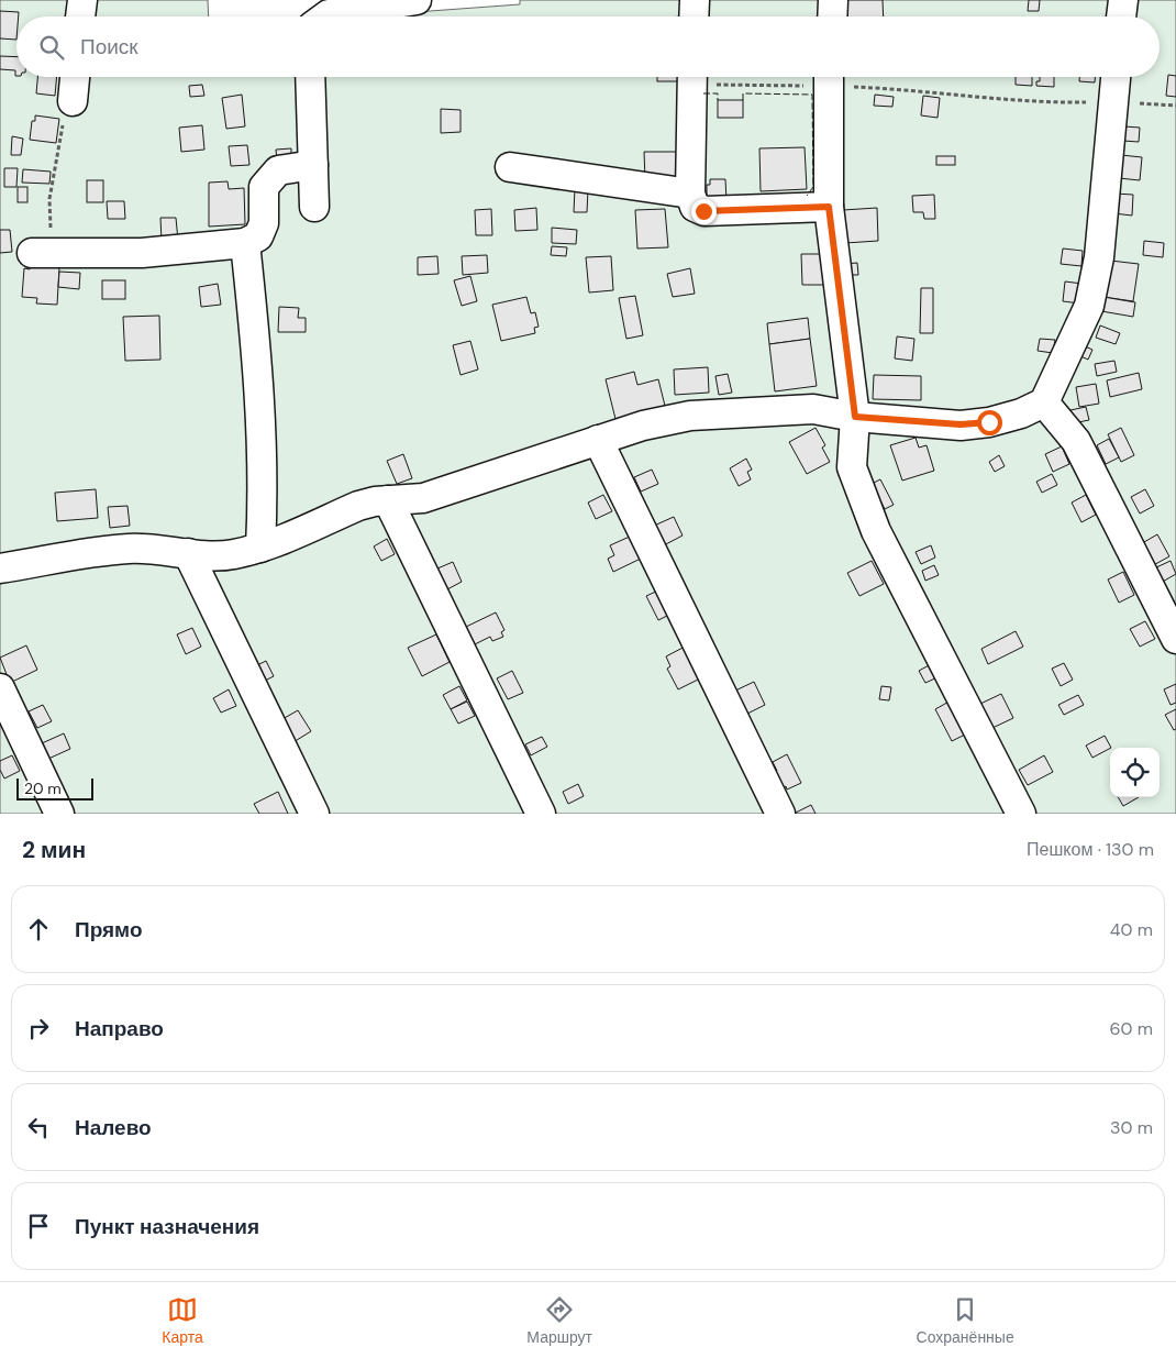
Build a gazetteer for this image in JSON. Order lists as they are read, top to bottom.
{
  "scale_bar": "20 m",
  "page": {
    "search": "Поиск",
    "scale": "20 m",
    "heading": ["2 мин", "Пешком · 130 m"],
    "list": [
      ["Прямо", "40 m"],
      ["Направо", "60 m"],
      ["Налево", "30 m"],
      "Пункт назначения"
    ],
    "nav": ["Карта", "Маршрут", "Сохранённые"]
  }
}
